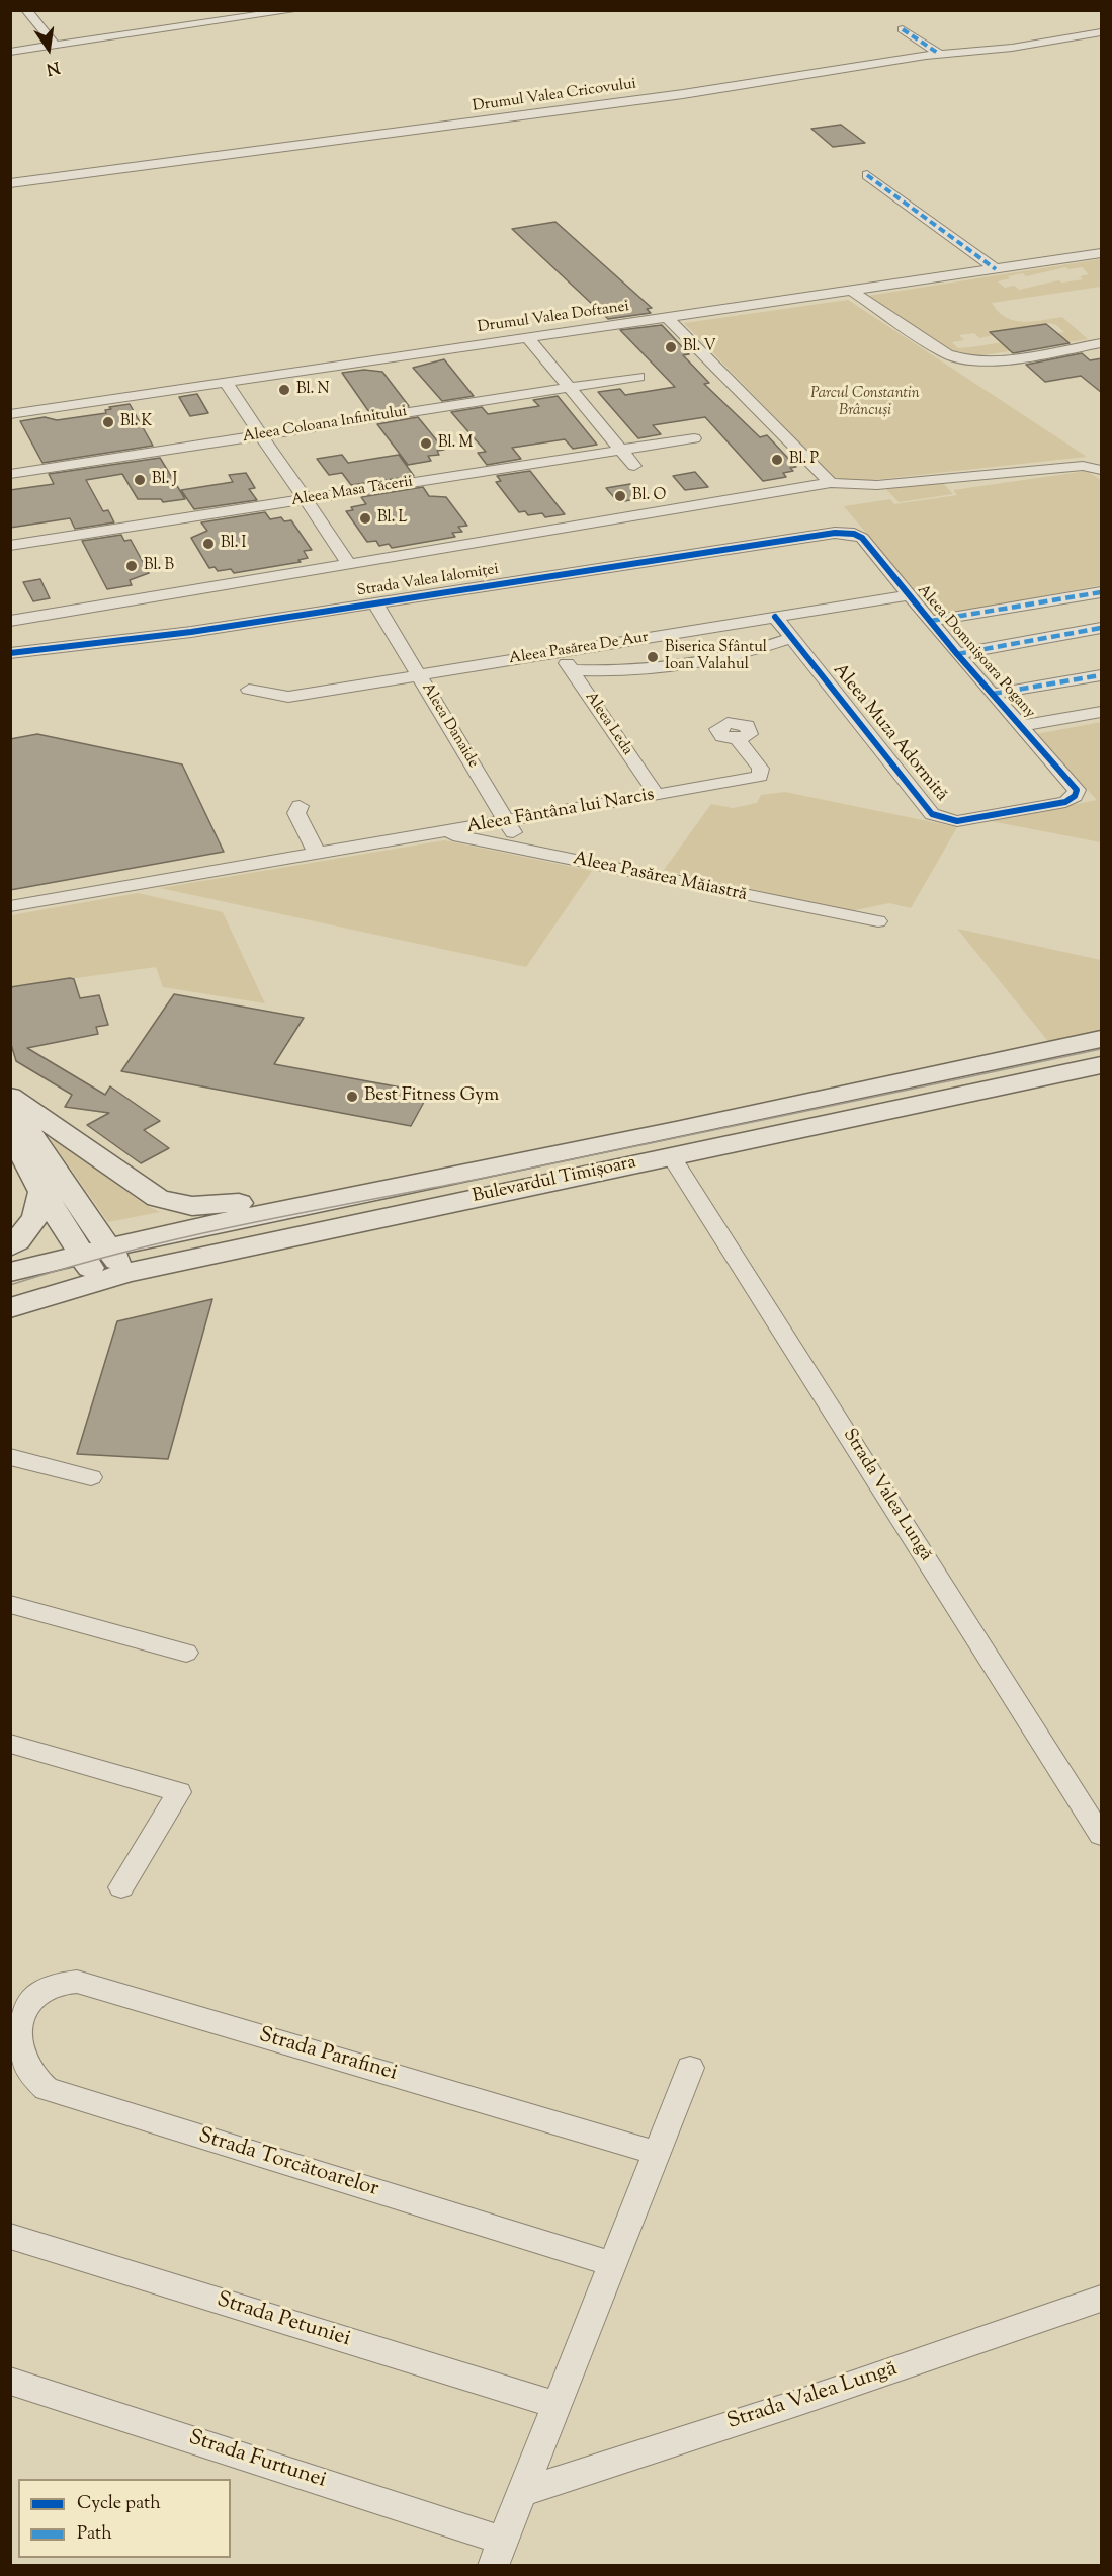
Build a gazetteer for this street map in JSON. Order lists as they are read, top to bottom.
{
  "streets": {
    "main road": ["Bulevardul Timișoara"],
    "street": [
      "Drumul Valea Cricovului",
      "Drumul Valea Doftanei",
      "Aleea Coloana Infinitului",
      "Aleea Masa Tăcerii",
      "Strada Valea Ialomiței",
      "Aleea Pasărea De Aur",
      "Aleea Domnișoara Pogany",
      "Aleea Leda",
      "Aleea Danaide",
      "Aleea Muza Adormită",
      "Aleea Fântâna lui Narcis",
      "Aleea Pasărea Măiastră",
      "Strada Valea Lungă",
      "Strada Parafinei",
      "Strada Torcătoarelor",
      "Strada Petuniei",
      "Strada Furtunei"
    ]
  },
  "crossings": [
    ["Strada Valea Ialomiței", "Aleea Domnișoara Pogany"],
    ["Strada Valea Ialomiței", "Aleea Danaide"],
    ["Aleea Pasărea De Aur", "Aleea Domnișoara Pogany"],
    ["Aleea Pasărea De Aur", "Aleea Leda"],
    ["Aleea Pasărea De Aur", "Aleea Danaide"],
    ["Aleea Pasărea De Aur", "Aleea Muza Adormită"],
    ["Aleea Domnișoara Pogany", "Aleea Muza Adormită"],
    ["Aleea Leda", "Aleea Fântâna lui Narcis"],
    ["Aleea Danaide", "Aleea Fântâna lui Narcis"],
    ["Aleea Danaide", "Aleea Pasărea Măiastră"],
    ["Aleea Fântâna lui Narcis", "Aleea Pasărea Măiastră"],
    ["Bulevardul Timișoara", "Strada Valea Lungă"],
    ["Strada Parafinei", "Strada Torcătoarelor"]
  ],
  "parks": ["Parcul Constantin Brâncuși"],
  "places": [
    "Bl. V",
    "Bl. N",
    "Bl. K",
    "Bl. M",
    "Bl. P",
    "Bl. J",
    "Bl. O",
    "Bl. L",
    "Bl. I",
    "Bl. B",
    "Biserica Sfântul Ioan Valahul",
    "Best Fitness Gym"
  ],
  "legend": ["Cycle path", "Path"],
  "north": "bottom"
}
